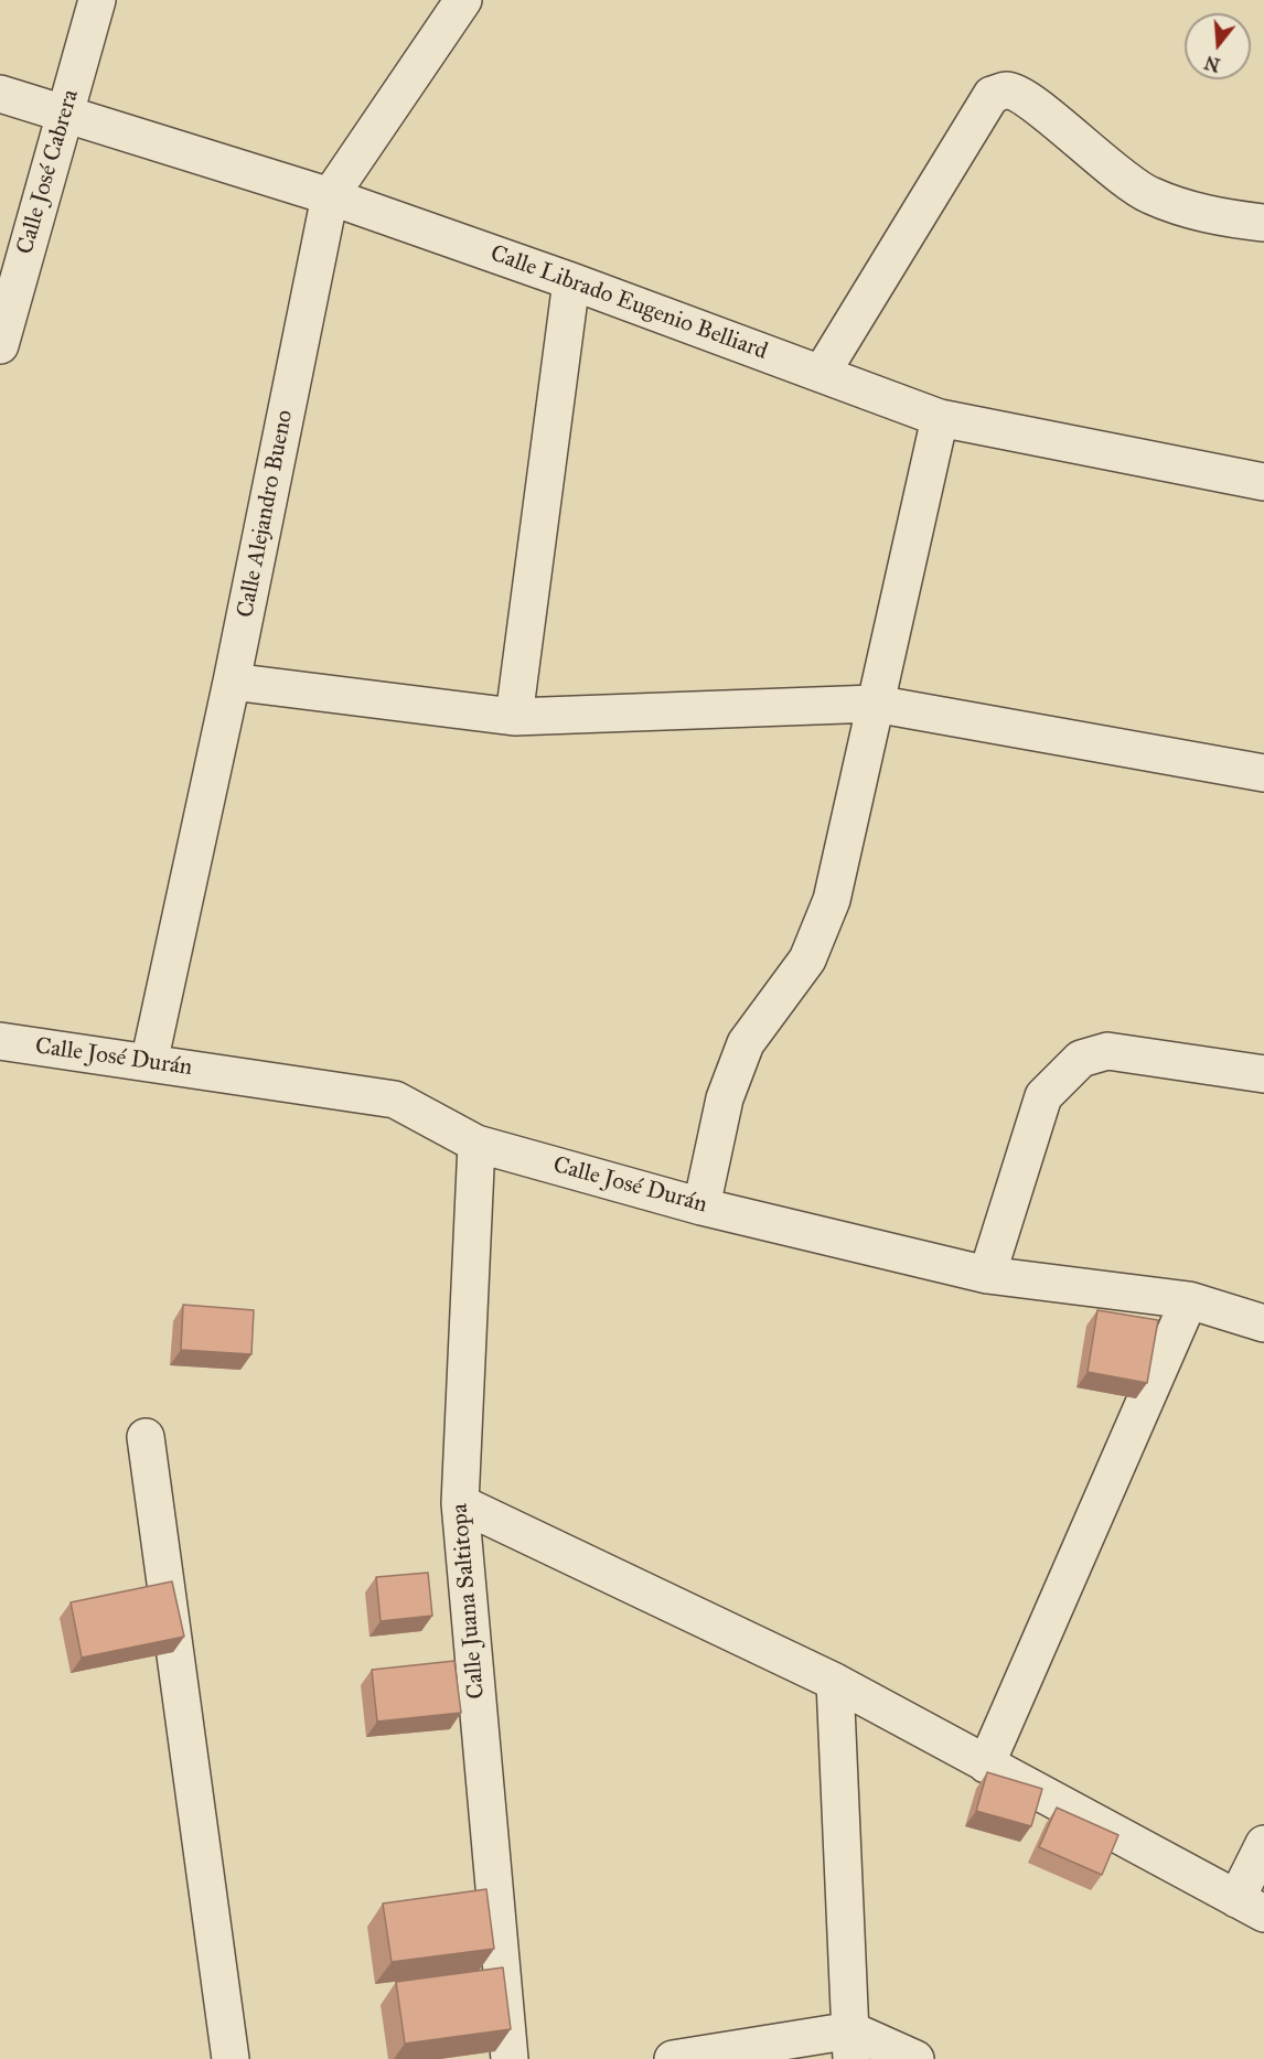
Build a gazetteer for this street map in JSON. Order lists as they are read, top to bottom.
{
  "streets": {
    "street": [
      "Calle José Cabrera",
      "Calle Librado Eugenio Belliard",
      "Calle Alejandro Bueno",
      "Calle José Durán",
      "Calle Juana Saltitopa"
    ]
  },
  "crossings": [
    ["Calle José Cabrera", "Calle Librado Eugenio Belliard"],
    ["Calle Librado Eugenio Belliard", "Calle Alejandro Bueno"],
    ["Calle Alejandro Bueno", "Calle José Durán"],
    ["Calle José Durán", "Calle Juana Saltitopa"]
  ],
  "north": "bottom"
}
